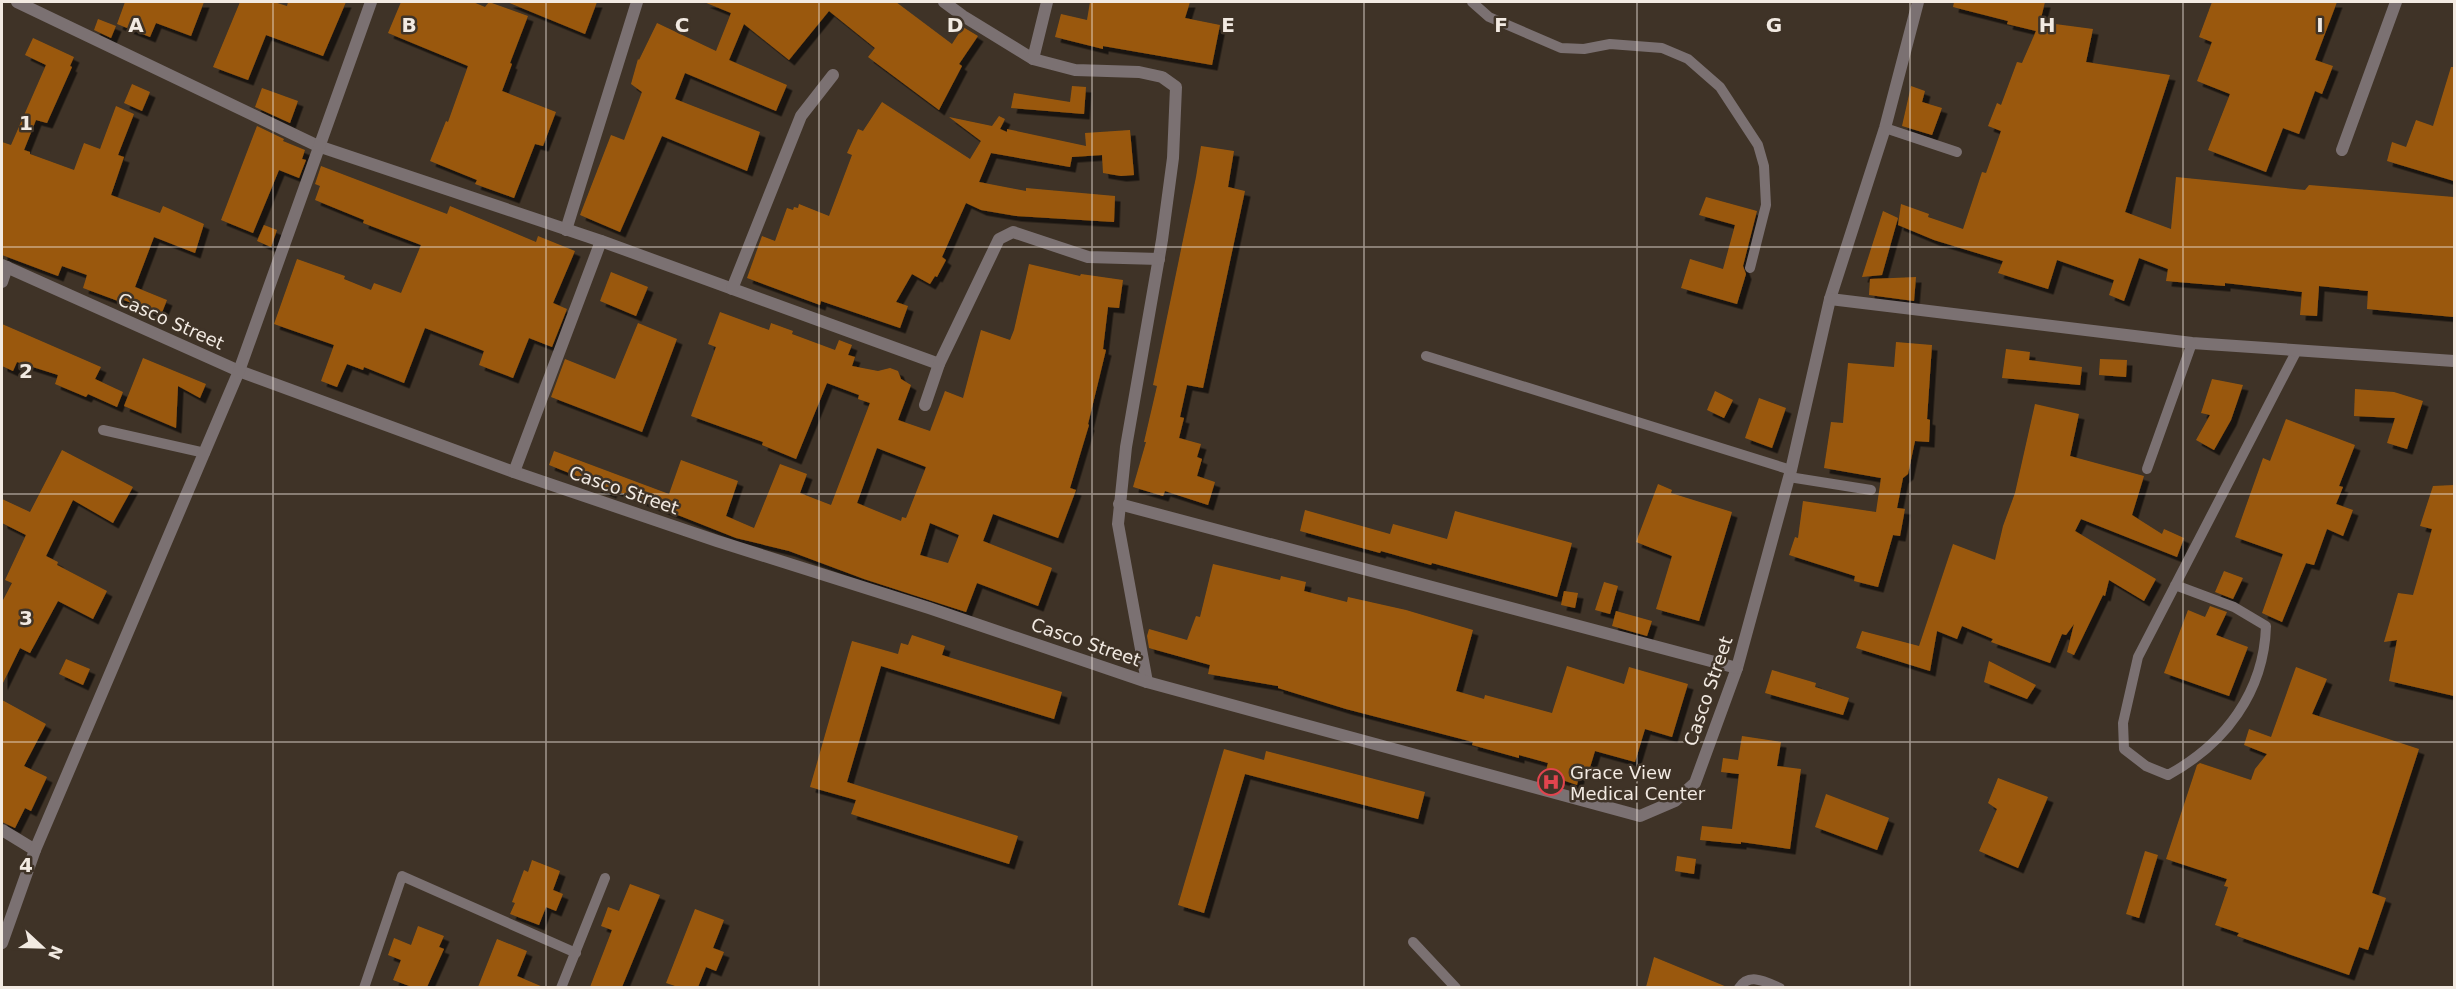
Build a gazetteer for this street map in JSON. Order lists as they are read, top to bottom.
{
  "streets": {
    "street": ["Casco Street"]
  },
  "places": {
    "hospital": ["Grace View Medical Center"]
  },
  "north": "right",
  "grid": {
    "columns": [
      "A",
      "B",
      "C",
      "D",
      "E",
      "F",
      "G",
      "H",
      "I"
    ],
    "rows": [
      "1",
      "2",
      "3",
      "4"
    ]
  }
}
